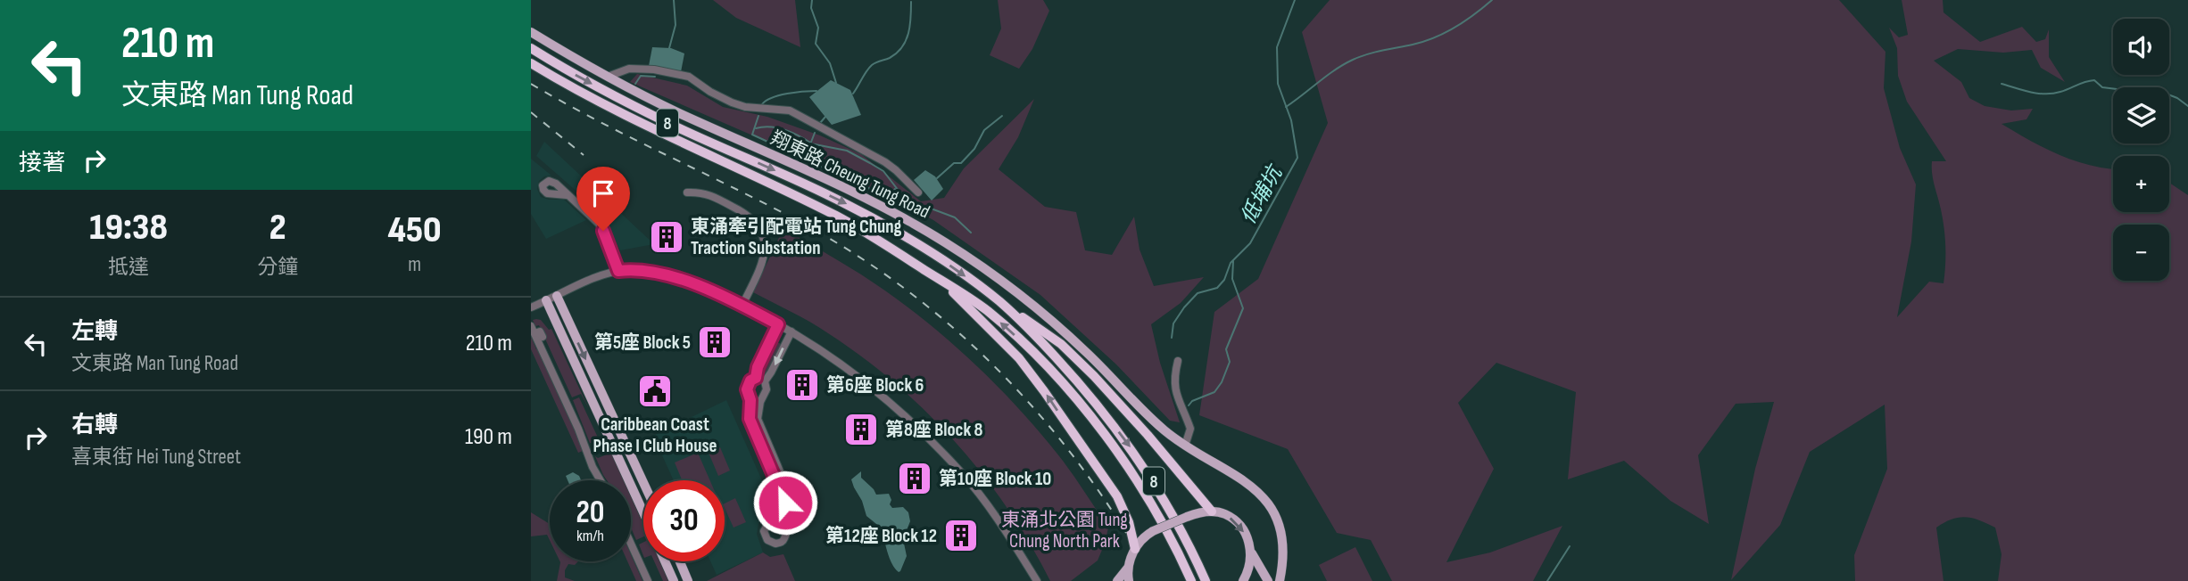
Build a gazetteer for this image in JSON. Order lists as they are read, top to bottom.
{
  "streets": {
    "highway": ["8"],
    "main road": ["翔東路 Cheung Tung Road"]
  },
  "water": ["低埔坑"],
  "parks": ["東涌北公園 Tung Chung North Park"],
  "places": {
    "building": [
      "東涌牽引配電站 Tung Chung Traction Substation",
      "第5座 Block 5",
      "第6座 Block 6",
      "第8座 Block 8",
      "第10座 Block 10",
      "第12座 Block 12"
    ],
    "public building": ["Caribbean Coast Phase I Club House"]
  },
  "page": {
    "turn": ["210 m", "文東路 Man Tung Road"],
    "map_buttons": ["+", "−"],
    "then": "接著",
    "eta": [
      "19:38",
      "抵達",
      "2",
      "分鐘",
      "450",
      "m"
    ],
    "list": [
      {
        "name": "左轉",
        "note": "文東路 Man Tung Road",
        "value": "210 m"
      },
      {
        "name": "右轉",
        "note": "喜東街 Hei Tung Street",
        "value": "190 m"
      }
    ],
    "speed": "20 km/h",
    "limit": "30"
  }
}
